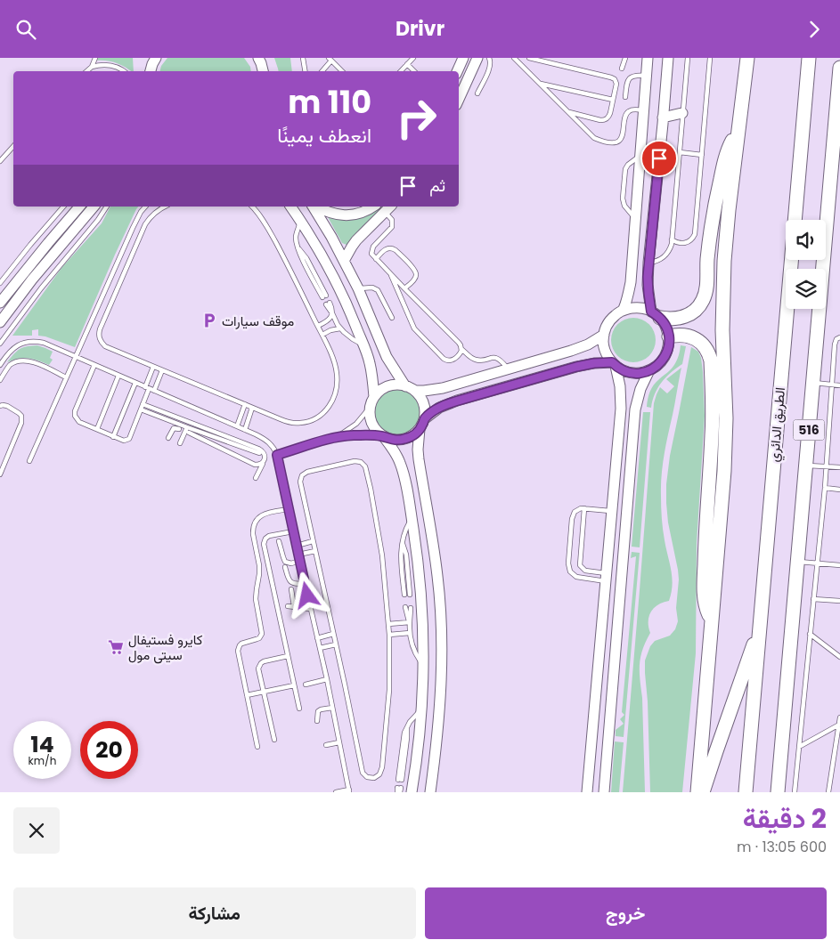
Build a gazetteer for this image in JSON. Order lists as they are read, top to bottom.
{
  "streets": {
    "highway": ["الطريق الدائري", "516"]
  },
  "crossings": [
    ["الطريق الدائري", "516"]
  ],
  "places": {
    "parking": ["موقف سيارات"],
    "supermarket": ["كايرو فستيفال سيتى مول"]
  },
  "page": {
    "header": "Drivr",
    "turn": ["110 m", "انعطف يمينًا"],
    "then": "ثم",
    "speed": "14 km/h",
    "limit": "20",
    "heading": ["2 دقيقة", "600 m · 13:05"],
    "buttons": ["خروج", "مشاركة"]
  }
}
